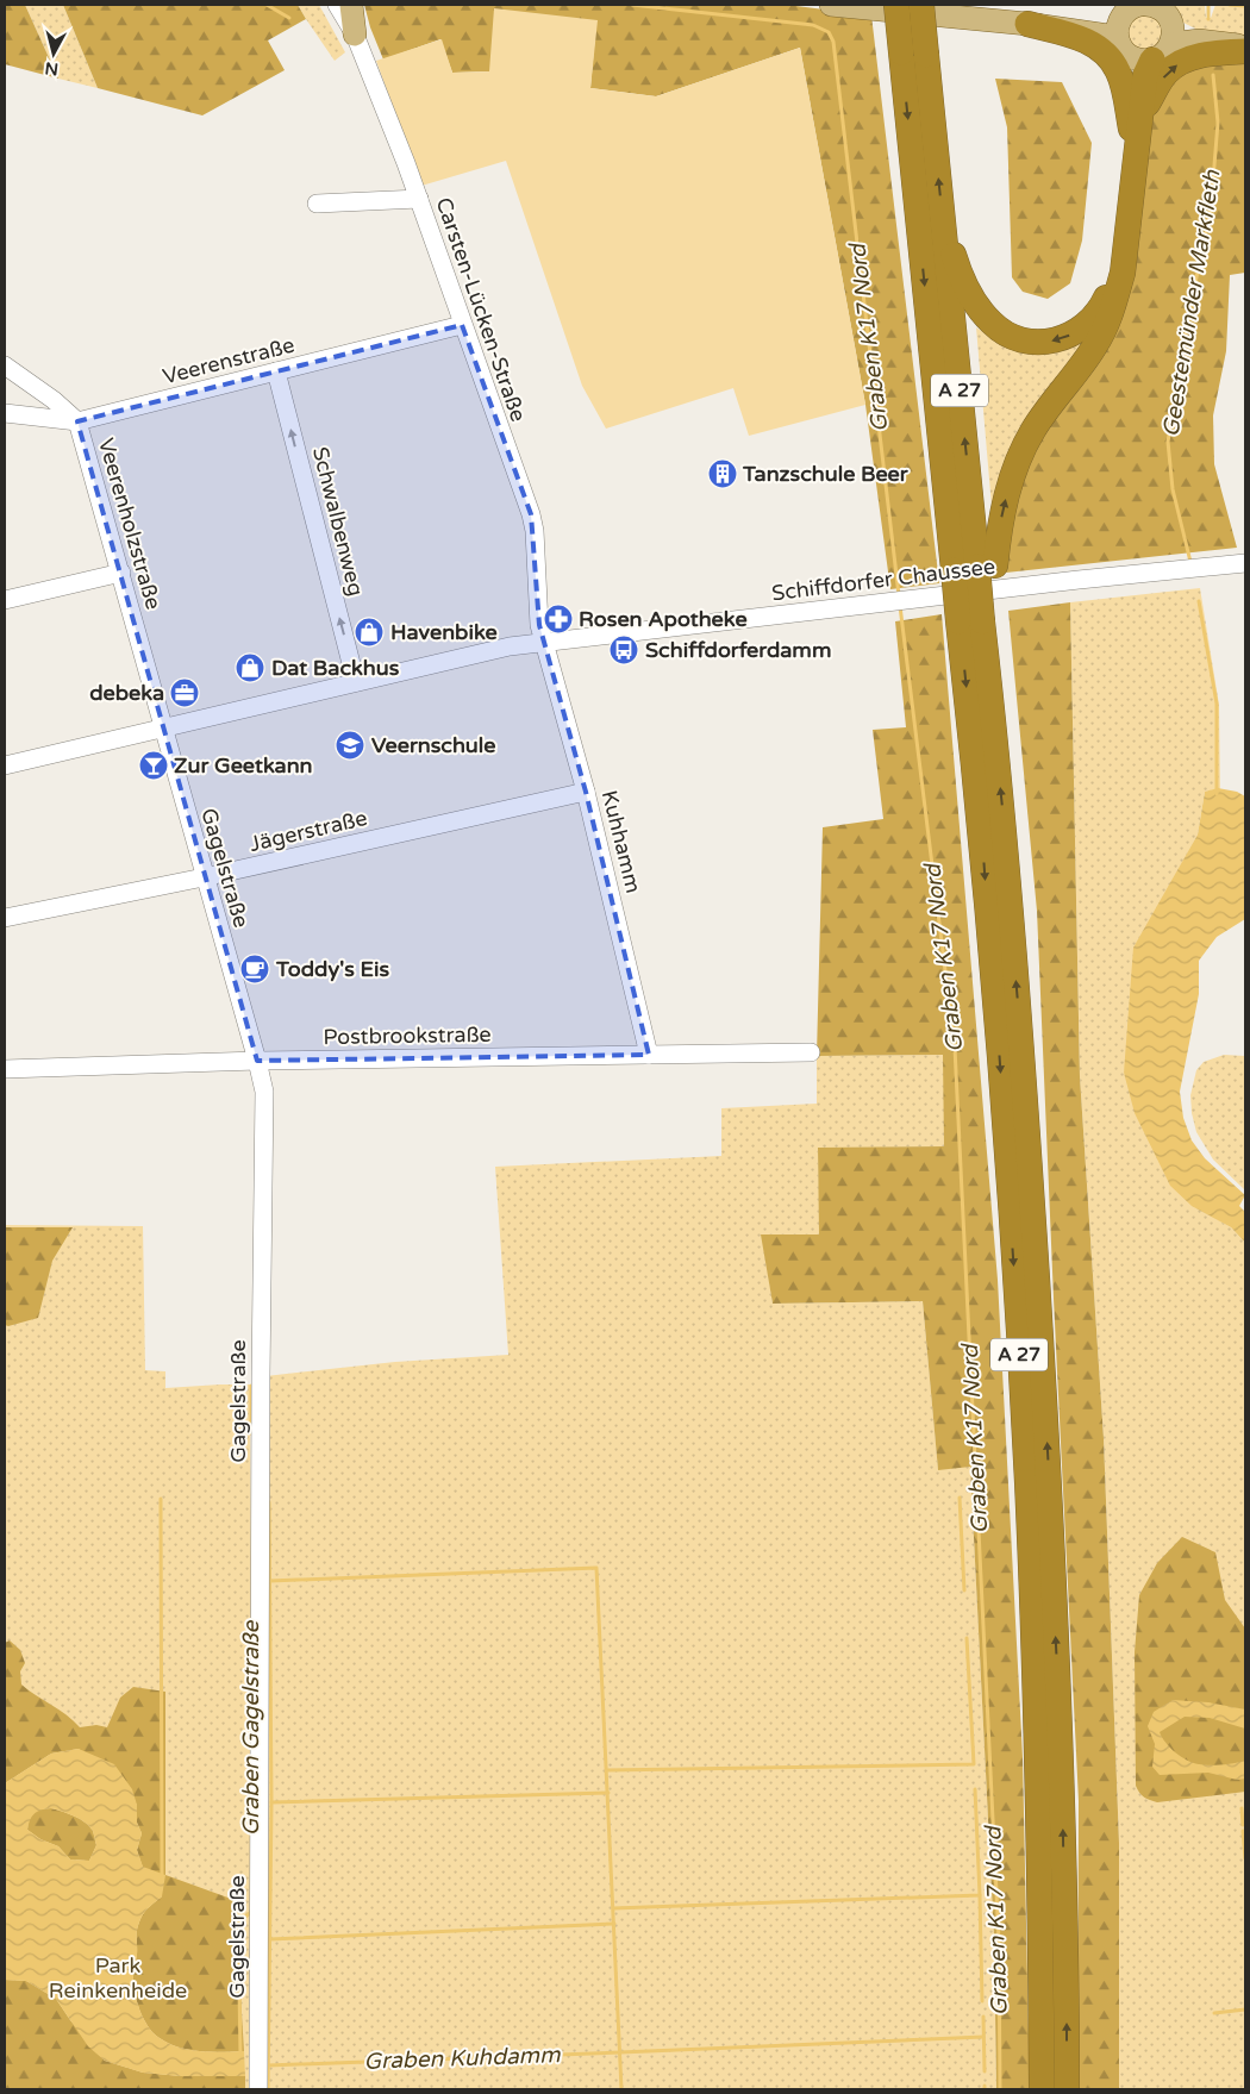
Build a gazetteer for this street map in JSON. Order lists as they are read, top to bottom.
{
  "streets": {
    "highway": ["A 27"],
    "street": [
      "Carsten-Lücken-Straße",
      "Veerenstraße",
      "Schwalbenweg",
      "Veerenholzstraße",
      "Schiffdorfer Chaussee",
      "Jägerstraße",
      "Kuhhamm",
      "Gagelstraße",
      "Postbrookstraße"
    ]
  },
  "crossings": [
    ["Carsten-Lücken-Straße", "Veerenstraße"],
    ["Carsten-Lücken-Straße", "Schiffdorfer Chaussee"],
    ["Carsten-Lücken-Straße", "Kuhhamm"],
    ["Veerenstraße", "Schwalbenweg"],
    ["Veerenstraße", "Veerenholzstraße"],
    ["Schwalbenweg", "Schiffdorfer Chaussee"],
    ["Veerenholzstraße", "Schiffdorfer Chaussee"],
    ["Veerenholzstraße", "Gagelstraße"],
    ["Schiffdorfer Chaussee", "Kuhhamm"],
    ["Schiffdorfer Chaussee", "Gagelstraße"],
    ["Jägerstraße", "Kuhhamm"],
    ["Jägerstraße", "Gagelstraße"],
    ["Kuhhamm", "Postbrookstraße"],
    ["Gagelstraße", "Postbrookstraße"]
  ],
  "one_way": ["Schwalbenweg"],
  "water": [
    "Geestemünder Markfleth",
    "Graben K17 Nord",
    "Graben Gagelstraße",
    "Graben Kuhdamm"
  ],
  "parks": ["Park Reinkenheide"],
  "places": {
    "building": ["Tanzschule Beer"],
    "pharmacy": ["Rosen Apotheke"],
    "shop": ["Havenbike", "Dat Backhus"],
    "bus stop": ["Schiffdorferdamm"],
    "office": ["debeka"],
    "school or university": ["Veernschule"],
    "bar": ["Zur Geetkann"],
    "cafe": ["Toddy's Eis"]
  },
  "north": "bottom"
}
